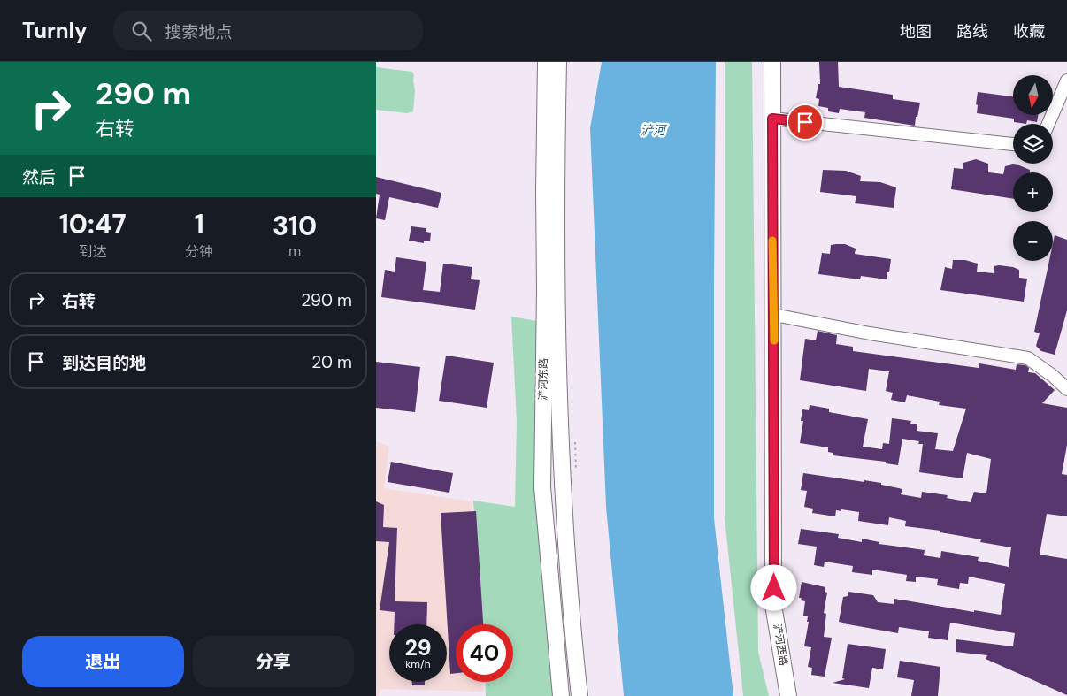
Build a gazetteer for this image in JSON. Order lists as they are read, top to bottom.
{
  "streets": {
    "street": ["浐河东路", "浐河西路"]
  },
  "water": ["浐河"],
  "north": "bottom",
  "page": {
    "header": "Turnly",
    "search": "搜索地点",
    "nav": ["地图", "路线", "收藏"],
    "turn": ["290 m", "右转"],
    "map_buttons": ["+", "−"],
    "then": "然后",
    "eta": [
      "10:47",
      "到达",
      "1",
      "分钟",
      "310",
      "m"
    ],
    "list": [
      {
        "name": "右转",
        "value": "290 m"
      },
      {
        "name": "到达目的地",
        "value": "20 m"
      }
    ],
    "speed": "29 km/h",
    "limit": "40",
    "buttons": ["退出", "分享"]
  }
}
